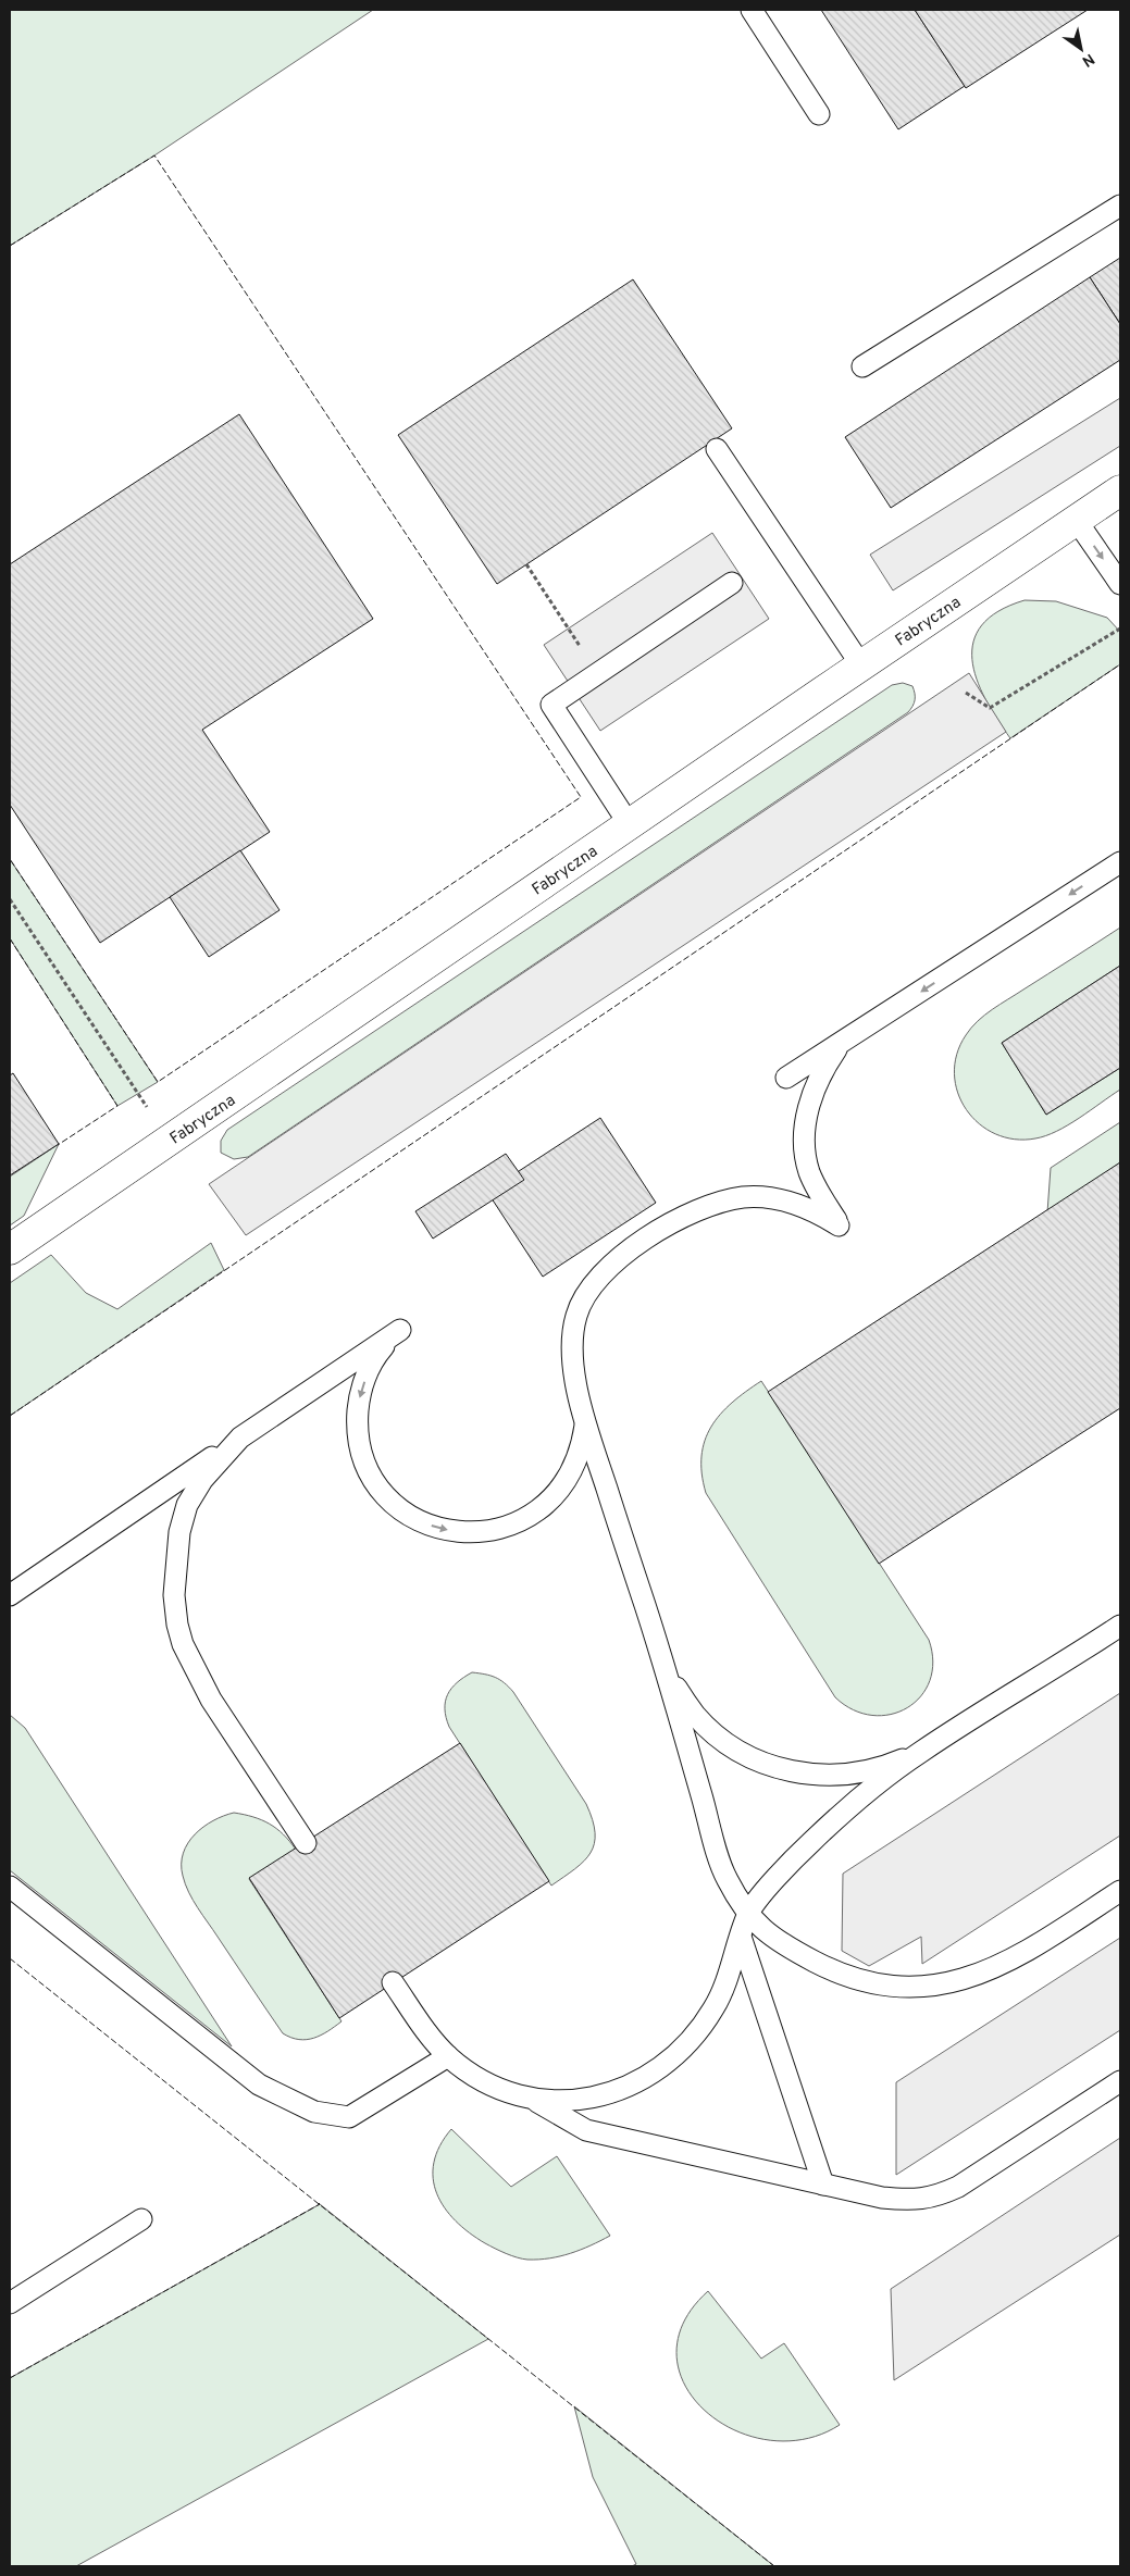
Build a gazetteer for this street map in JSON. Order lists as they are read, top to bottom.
{
  "streets": {
    "street": ["Fabryczna"]
  },
  "north": "bottom right"
}
